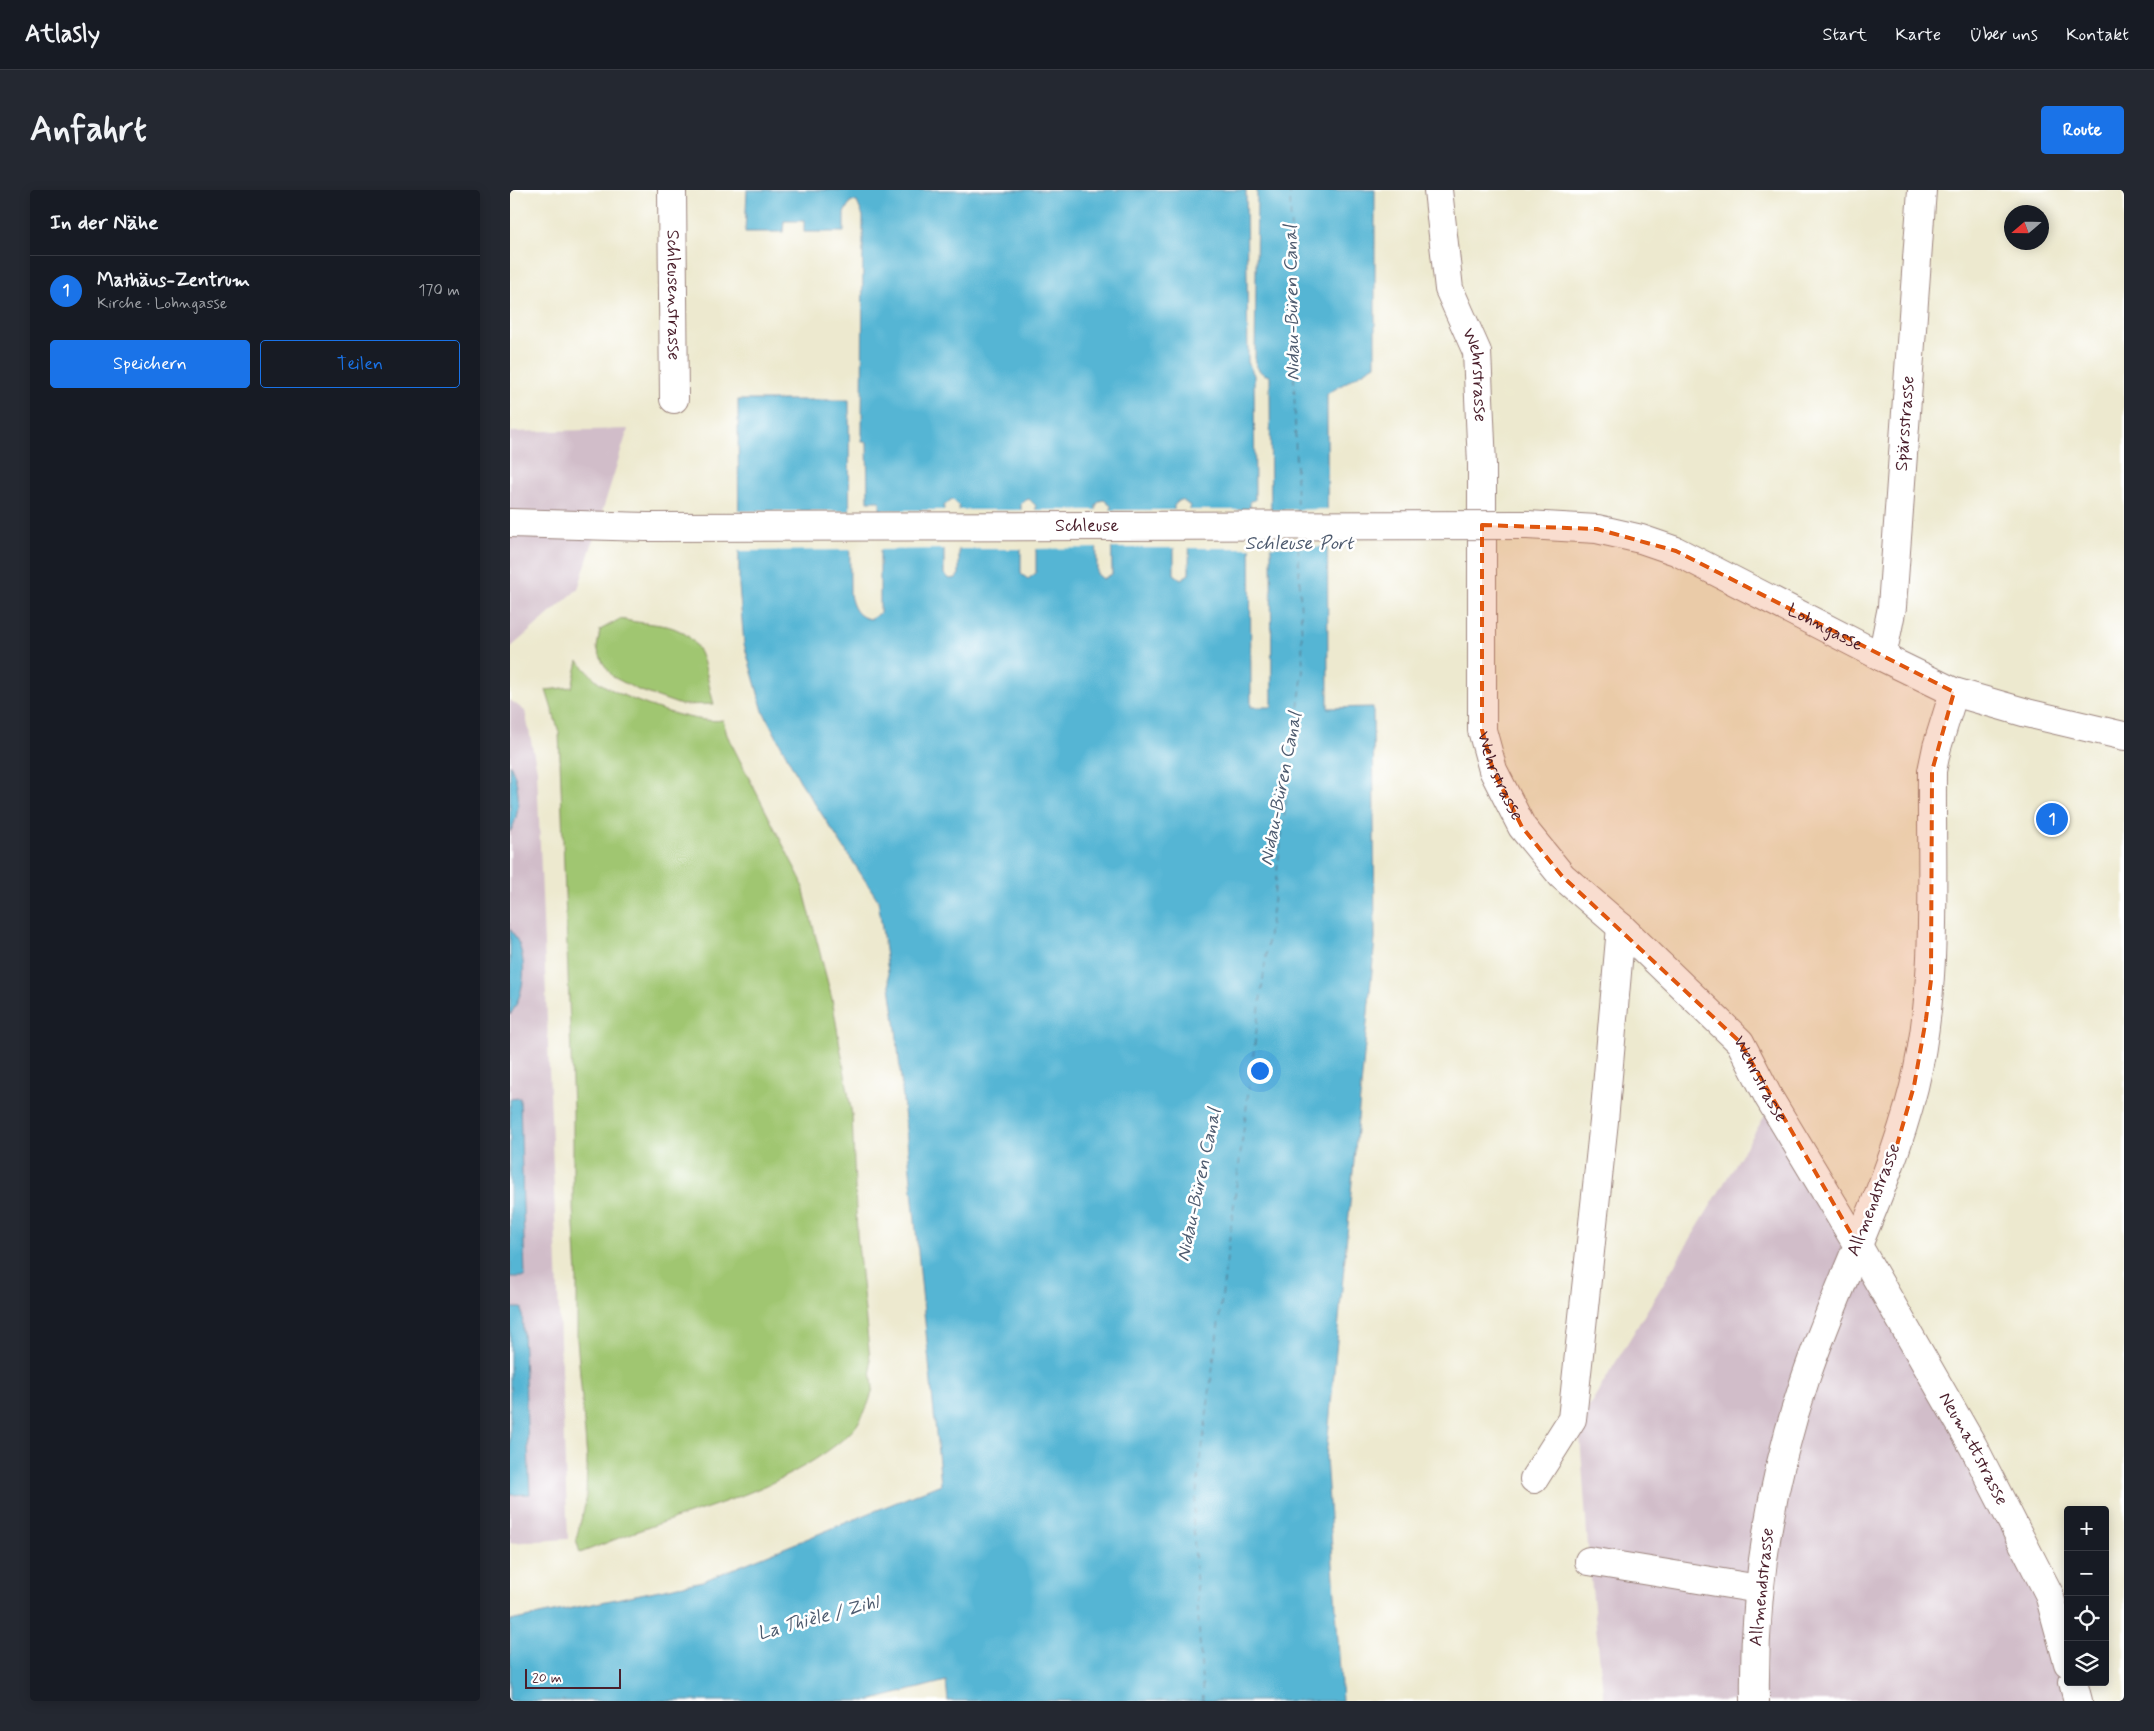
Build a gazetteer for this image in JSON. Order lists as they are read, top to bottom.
{
  "streets": {
    "street": [
      "Schleusenstrasse",
      "Wehrstrasse",
      "Spärsstrasse",
      "Schleuse",
      "Lohngasse",
      "Allmendstrasse",
      "Neumattstrasse"
    ]
  },
  "crossings": [
    ["Wehrstrasse", "Allmendstrasse"],
    ["Wehrstrasse", "Neumattstrasse"],
    ["Spärsstrasse", "Lohngasse"],
    ["Schleuse", "Lohngasse"],
    ["Lohngasse", "Allmendstrasse"],
    ["Allmendstrasse", "Neumattstrasse"]
  ],
  "water": ["Nidau-Büren Canal", "Schleuse Port", "La Thièle / Zihl"],
  "scale_bar": "20 m",
  "north": "left",
  "page": {
    "header": "Atlasly",
    "nav": [
      "Start",
      "Karte",
      "Über uns",
      "Kontakt"
    ],
    "buttons": [
      "Route",
      ["Speichern", "Teilen"]
    ],
    "title": "Anfahrt",
    "heading": "In der Nähe",
    "list": [
      {
        "mark": "1",
        "name": "Mathäus-Zentrum",
        "note": "Kirche · Lohngasse",
        "value": "170 m"
      }
    ],
    "pins": "1",
    "map_buttons": ["+", "−"],
    "scale": "20 m"
  }
}
